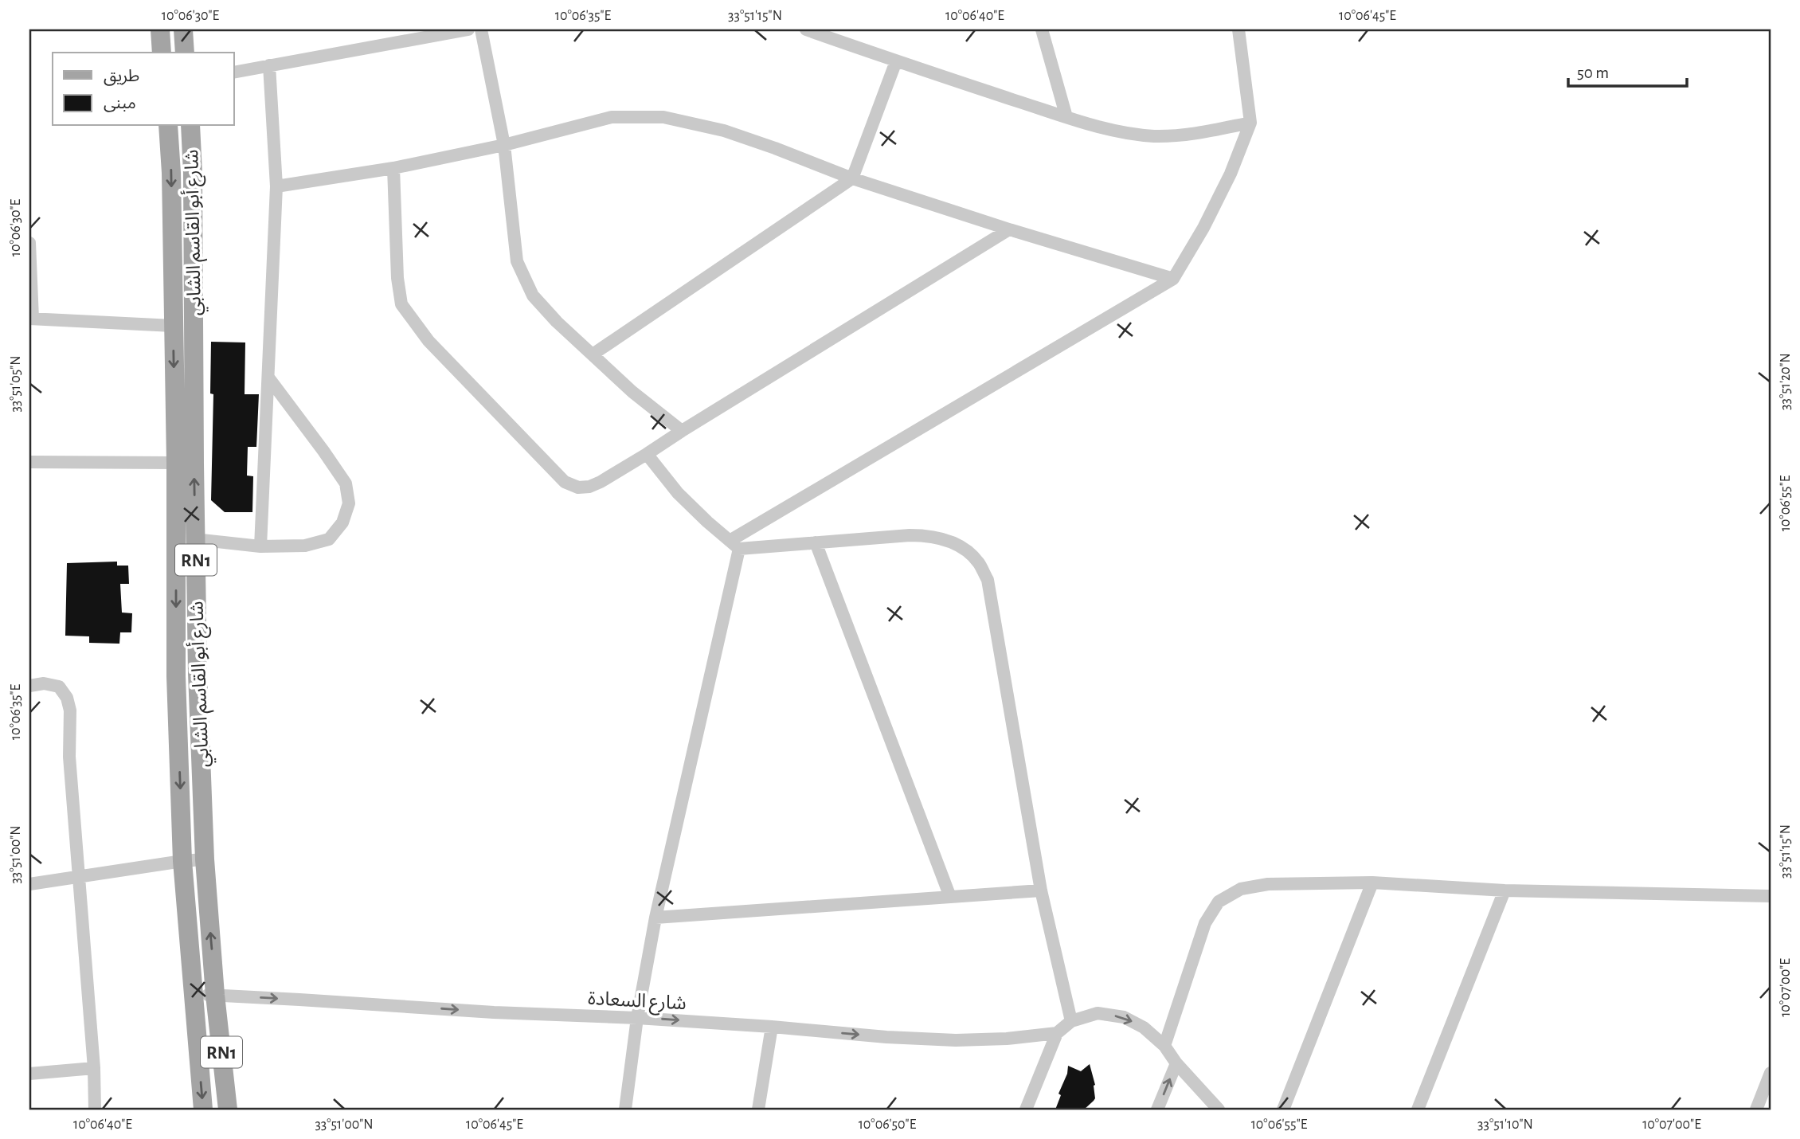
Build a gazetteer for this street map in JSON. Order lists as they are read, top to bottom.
{
  "streets": {
    "main road": ["شارع أبو القاسم الشابي", "RN1"],
    "street": ["شارع السعادة"]
  },
  "crossings": [
    ["شارع أبو القاسم الشابي", "شارع السعادة"]
  ],
  "one_way": ["شارع السعادة"],
  "legend": ["طريق", "مبنى"],
  "scale_bar": "50 m",
  "coordinates": [
    "10°06'30\"E",
    "10°06'35\"E",
    "33°51'15\"N",
    "10°06'40\"E",
    "10°06'45\"E",
    "33°51'20\"N",
    "33°51'05\"N",
    "10°06'55\"E",
    "33°51'00\"N",
    "10°07'00\"E",
    "10°06'50\"E",
    "33°51'10\"N"
  ]
}
